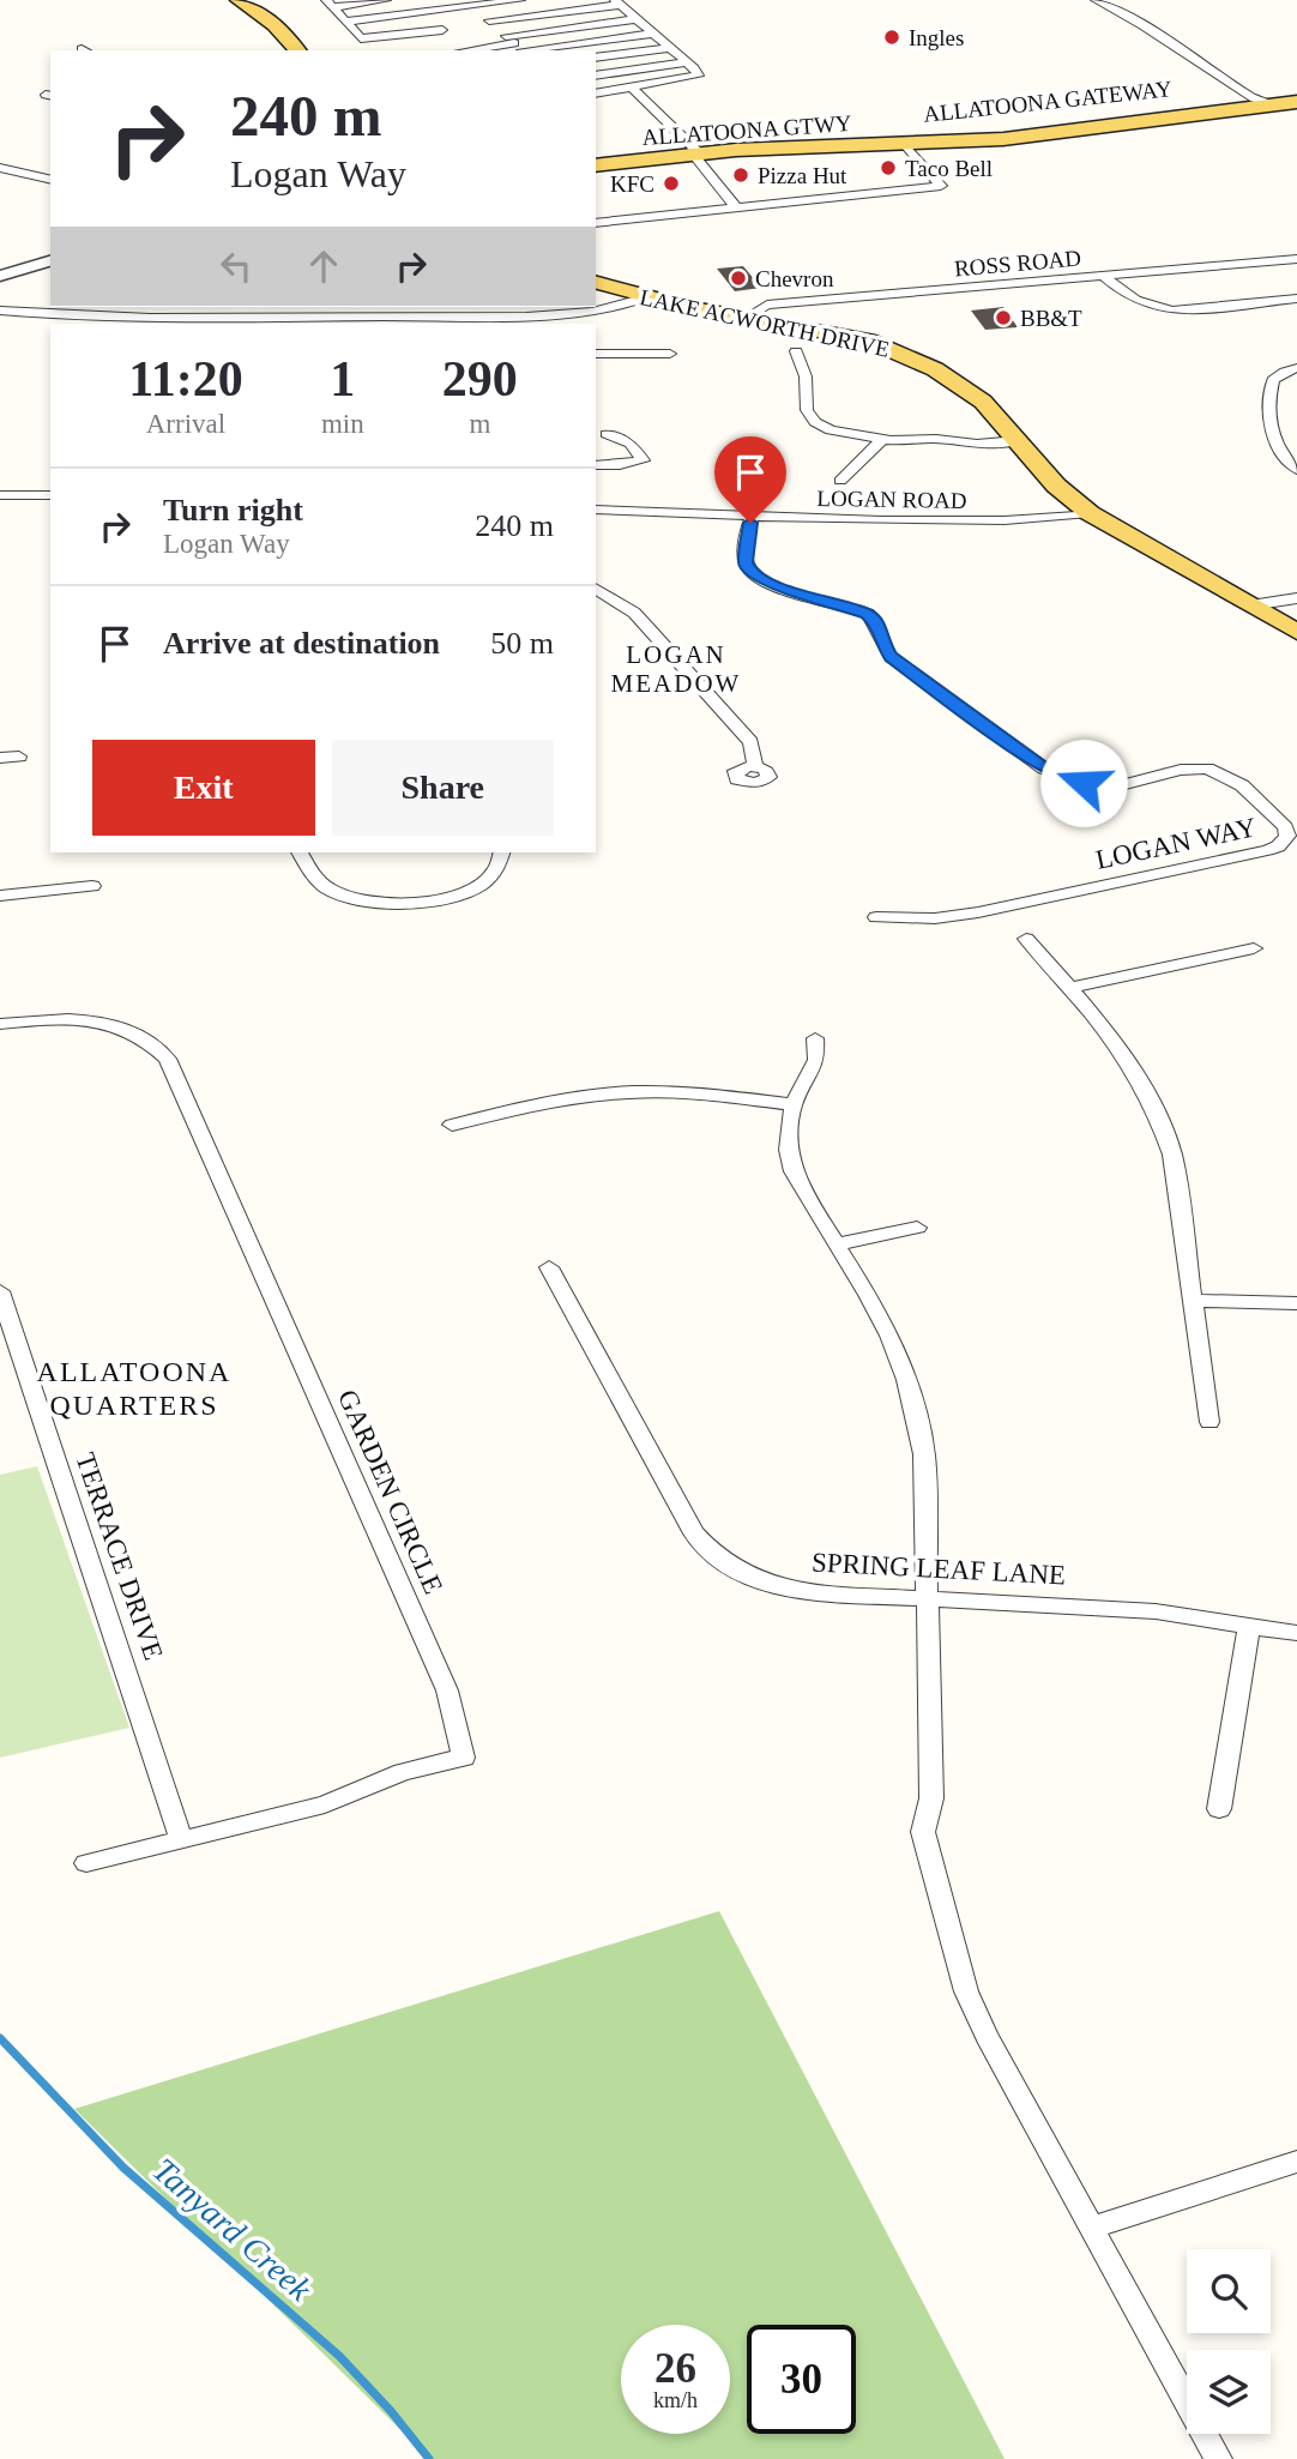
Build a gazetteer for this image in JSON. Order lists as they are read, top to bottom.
{
  "streets": {
    "main road": ["ALLATOONA GATEWAY", "ALLATOONA GTWY", "LAKE ACWORTH DRIVE"],
    "street": [
      "ROSS ROAD",
      "LOGAN ROAD",
      "LOGAN WAY",
      "GARDEN CIRCLE",
      "TERRACE DRIVE",
      "SPRING LEAF LANE"
    ]
  },
  "crossings": [
    ["ALLATOONA GATEWAY", "ALLATOONA GTWY"],
    ["ROSS ROAD", "LAKE ACWORTH DRIVE"],
    ["LAKE ACWORTH DRIVE", "LOGAN ROAD"],
    ["LOGAN ROAD", "LOGAN WAY"],
    ["GARDEN CIRCLE", "TERRACE DRIVE"]
  ],
  "districts": ["LOGAN MEADOW", "ALLATOONA QUARTERS"],
  "water": ["Tanyard Creek"],
  "places": [
    "Ingles",
    "Taco Bell",
    "Pizza Hut",
    "KFC",
    "Chevron",
    "BB&T"
  ],
  "page": {
    "turn": ["240 m", "Logan Way"],
    "eta": [
      "11:20",
      "Arrival",
      "1",
      "min",
      "290",
      "m"
    ],
    "list": [
      {
        "name": "Turn right",
        "note": "Logan Way",
        "value": "240 m"
      },
      {
        "name": "Arrive at destination",
        "value": "50 m"
      }
    ],
    "buttons": ["Exit", "Share"],
    "speed": "26 km/h",
    "limit": "30"
  }
}
